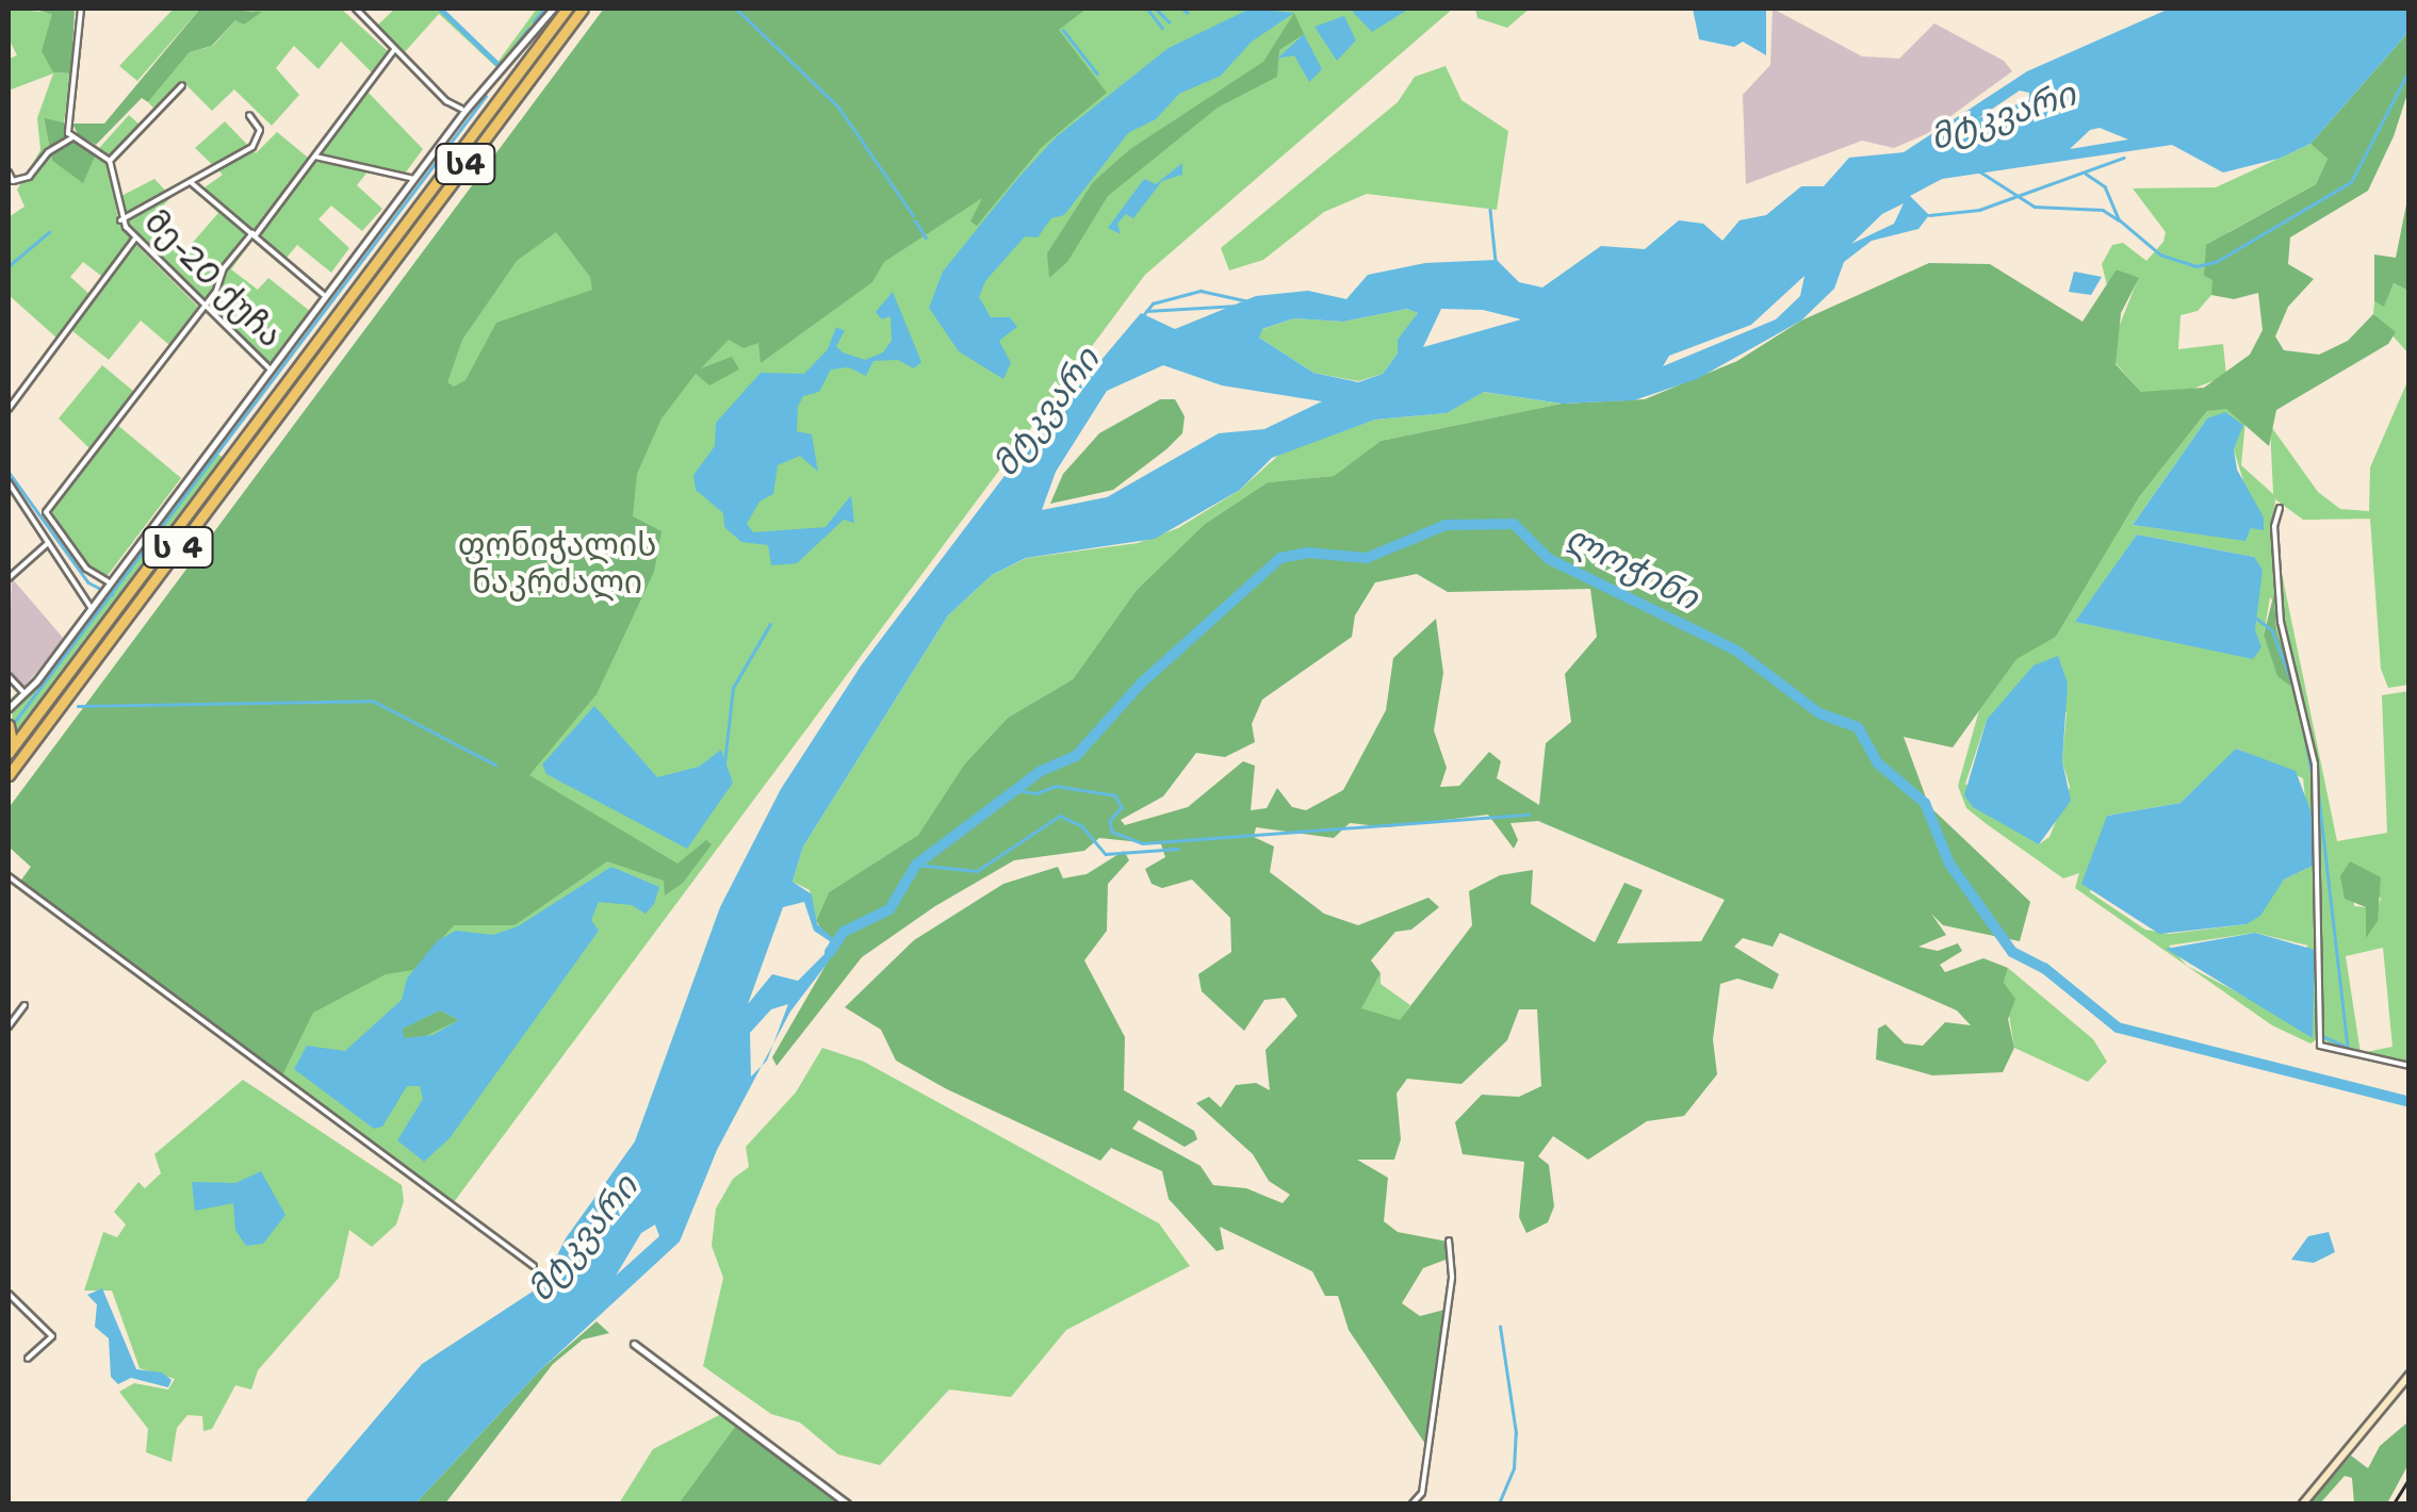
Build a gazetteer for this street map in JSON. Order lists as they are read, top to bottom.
{
  "streets": {
    "highway": ["ს4", "ს 4"],
    "street": ["მე-20 ქუჩა"]
  },
  "crossings": [
    ["ს4", "ს 4"]
  ],
  "water": ["მტკვარი", "ლოჭინი"],
  "parks": ["ფონიჭალის ნაკრძალი"]
}
